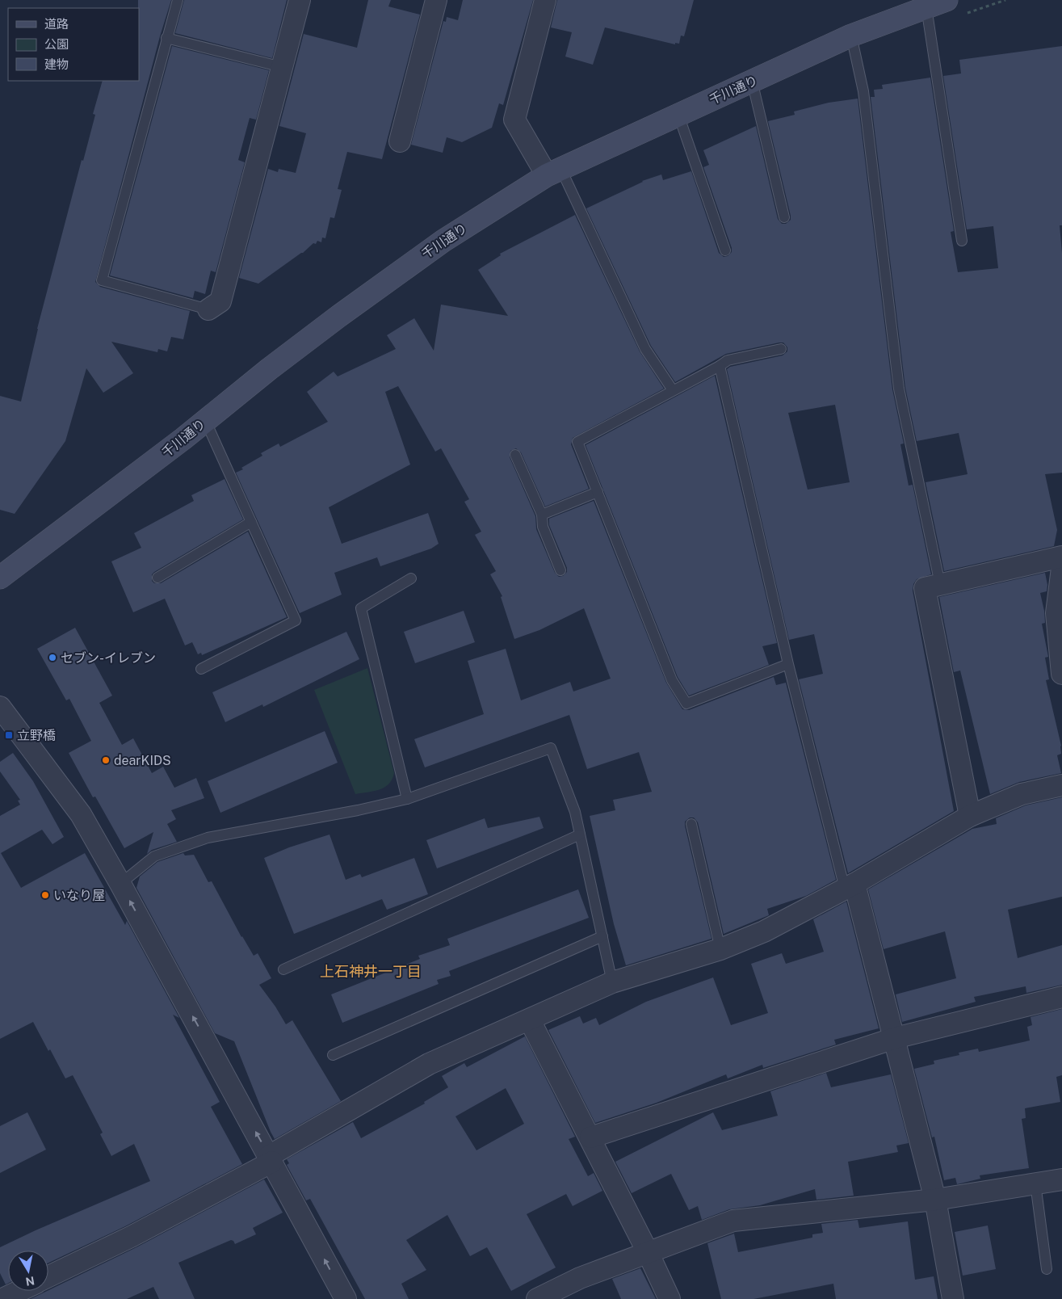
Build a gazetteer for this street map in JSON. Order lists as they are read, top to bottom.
{
  "streets": {
    "main road": ["千川通り"]
  },
  "districts": ["上石神井一丁目"],
  "places": {
    "other": ["セブン-イレブン", "dearKIDS", "いなり屋"],
    "transit": ["立野橋"]
  },
  "legend": ["道路", "公園", "建物"],
  "north": "bottom"
}
